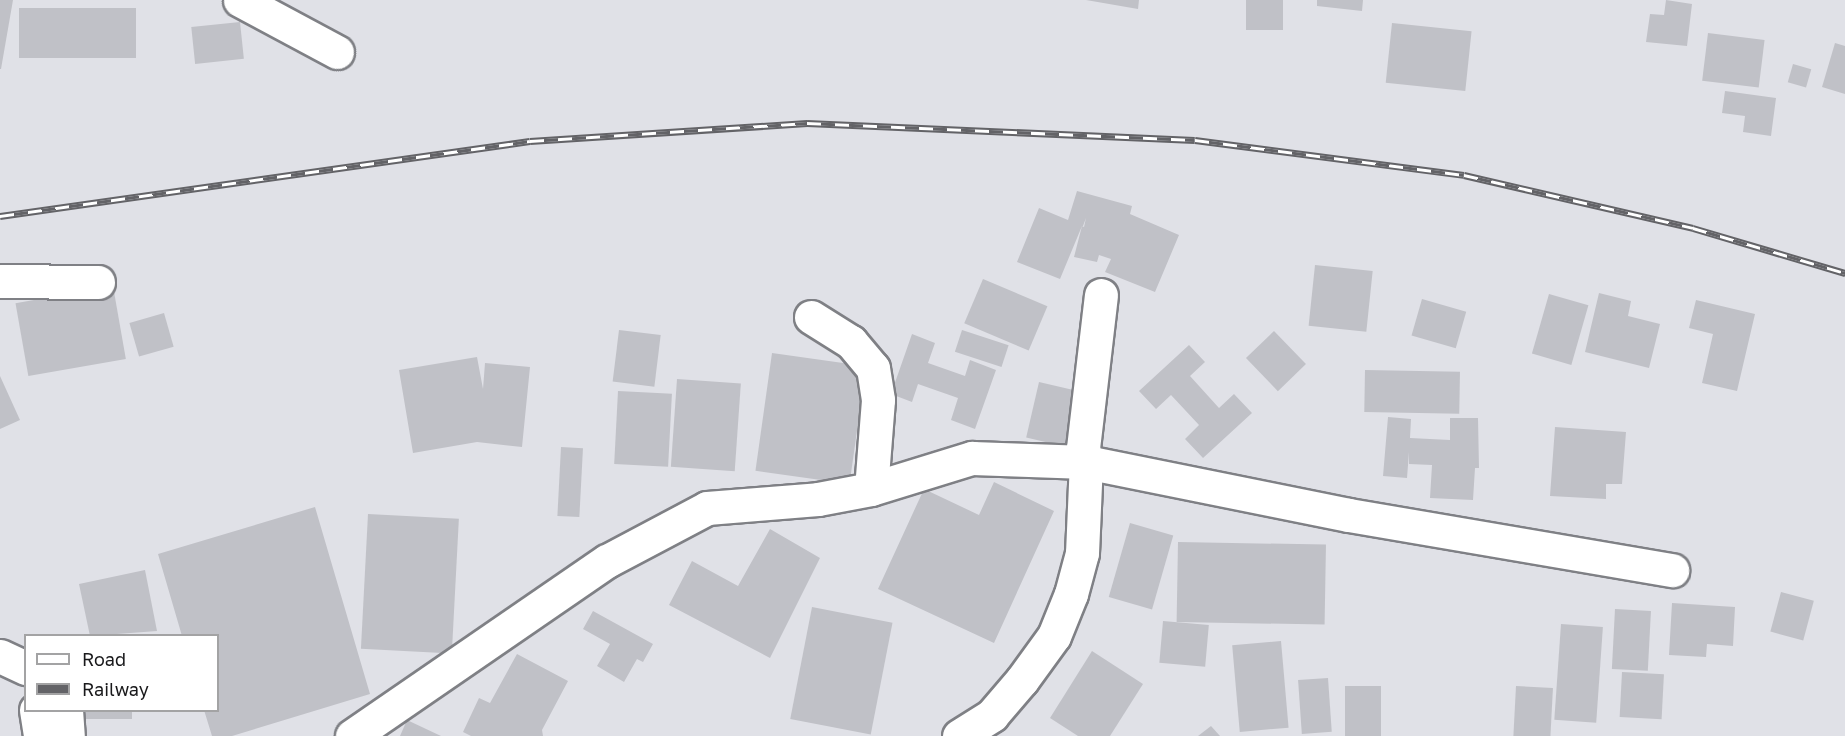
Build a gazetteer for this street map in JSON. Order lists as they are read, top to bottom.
{
  "legend": ["Road", "Railway"]
}
